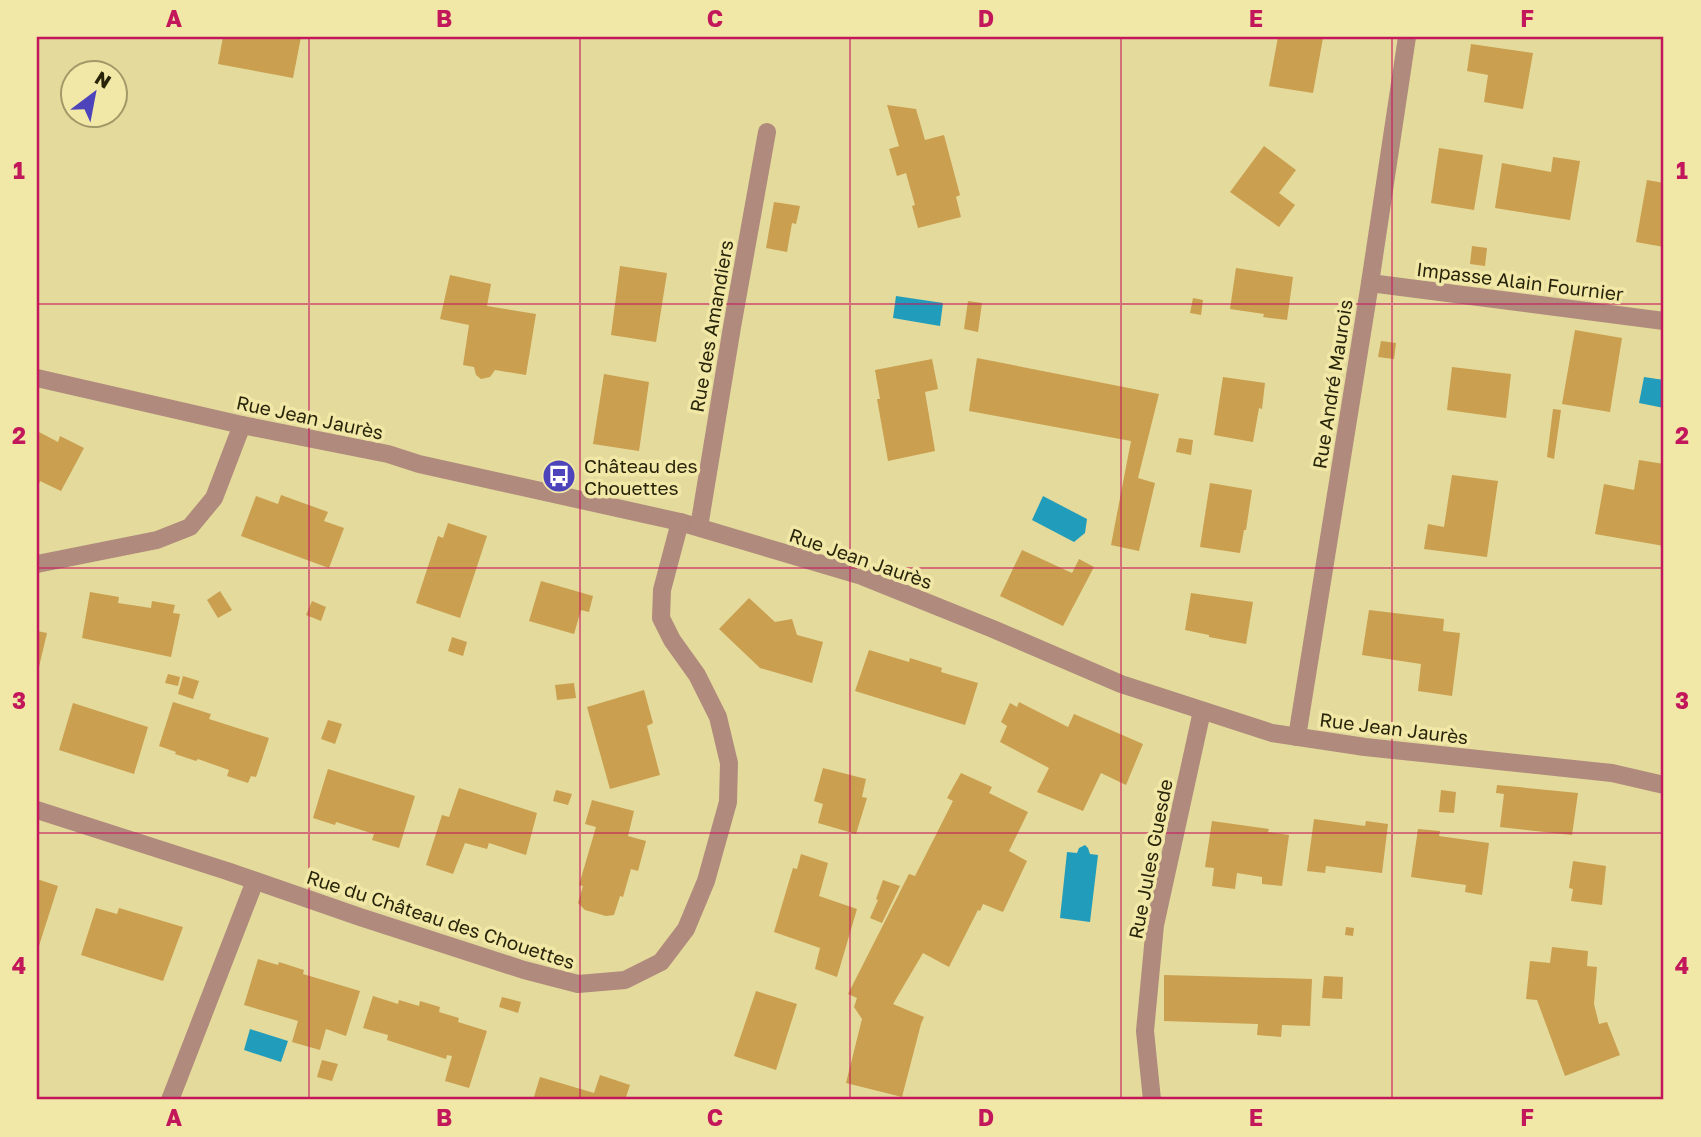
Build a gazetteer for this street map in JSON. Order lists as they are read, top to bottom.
{
  "streets": {
    "street": [
      "Impasse Alain Fournier",
      "Rue des Amandiers",
      "Rue André Maurois",
      "Rue Jean Jaurès",
      "Rue Jules Guesde",
      "Rue du Château des Chouettes"
    ]
  },
  "crossings": [
    ["Impasse Alain Fournier", "Rue André Maurois"],
    ["Rue des Amandiers", "Rue Jean Jaurès"],
    ["Rue André Maurois", "Rue Jean Jaurès"],
    ["Rue Jean Jaurès", "Rue Jules Guesde"],
    ["Rue Jean Jaurès", "Rue du Château des Chouettes"]
  ],
  "places": {
    "bus stop": ["Château des Chouettes"]
  },
  "north": "top right",
  "grid": {
    "columns": [
      "A",
      "B",
      "C",
      "D",
      "E",
      "F"
    ],
    "rows": [
      "1",
      "2",
      "3",
      "4"
    ]
  }
}
